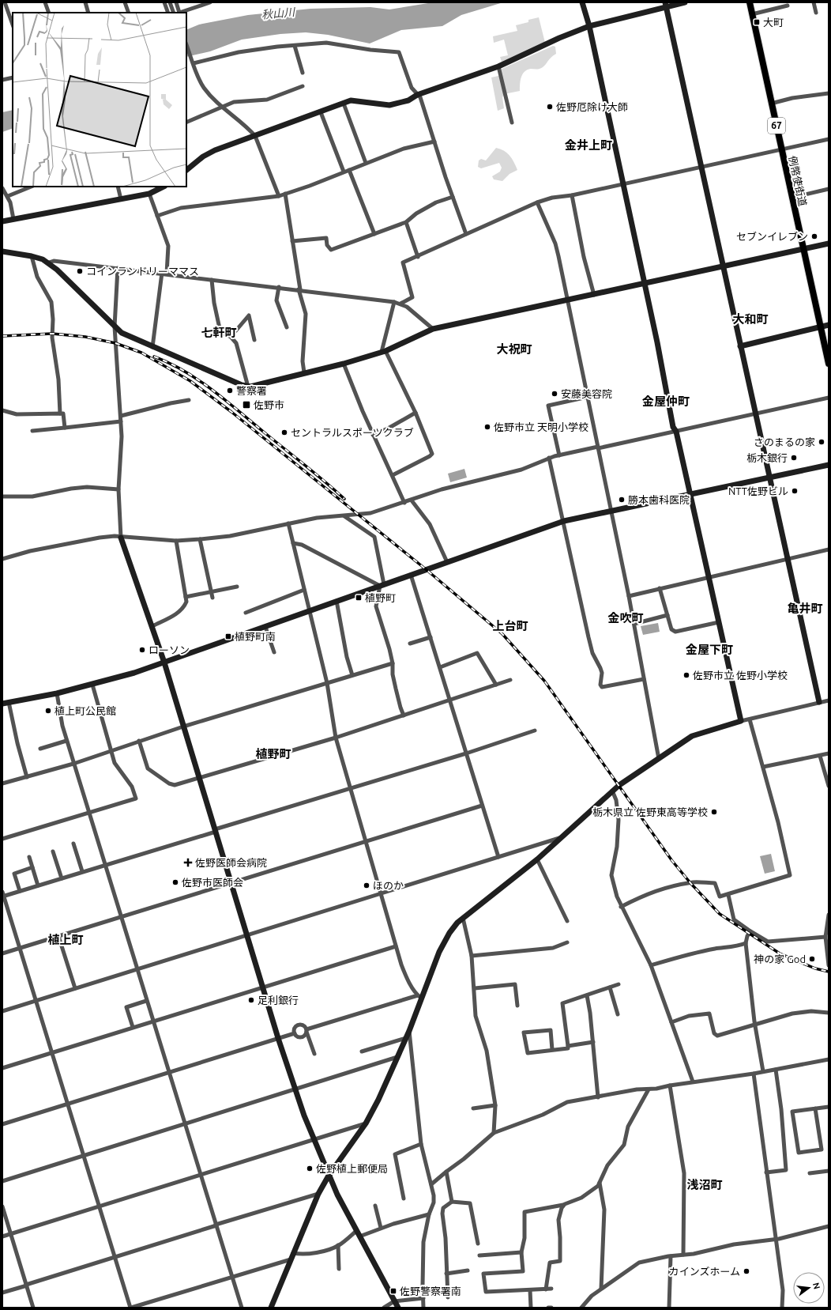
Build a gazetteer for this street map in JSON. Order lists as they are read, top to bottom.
{
  "streets": {
    "main road": ["67", "例幣使街道"]
  },
  "districts": [
    "金井上町",
    "大和町",
    "七軒町",
    "大祝町",
    "金屋仲町",
    "亀井町",
    "金吹町",
    "上台町",
    "金屋下町",
    "植野町",
    "植上町",
    "浅沼町"
  ],
  "water": ["秋山川"],
  "places": {
    "transit": [
      "大町",
      "佐野市",
      "植野町",
      "植野町南",
      "佐野警察署南"
    ],
    "other": [
      "佐野厄除け大師",
      "セブンイレブン",
      "コインランドリーママス",
      "警察署",
      "安藤美容院",
      "佐野市立 天明小学校",
      "セントラルスポーツクラブ",
      "さのまるの家",
      "栃木銀行",
      "NTT佐野ビル",
      "勝本歯科医院",
      "ローソン",
      "佐野市立 佐野小学校",
      "植上町公民館",
      "栃木県立 佐野東高等学校",
      "佐野市医師会",
      "ほのか",
      "神の家 God",
      "足利銀行",
      "佐野植上郵便局",
      "カインズホーム"
    ],
    "health": ["佐野医師会病院"]
  },
  "north": "right"
}
